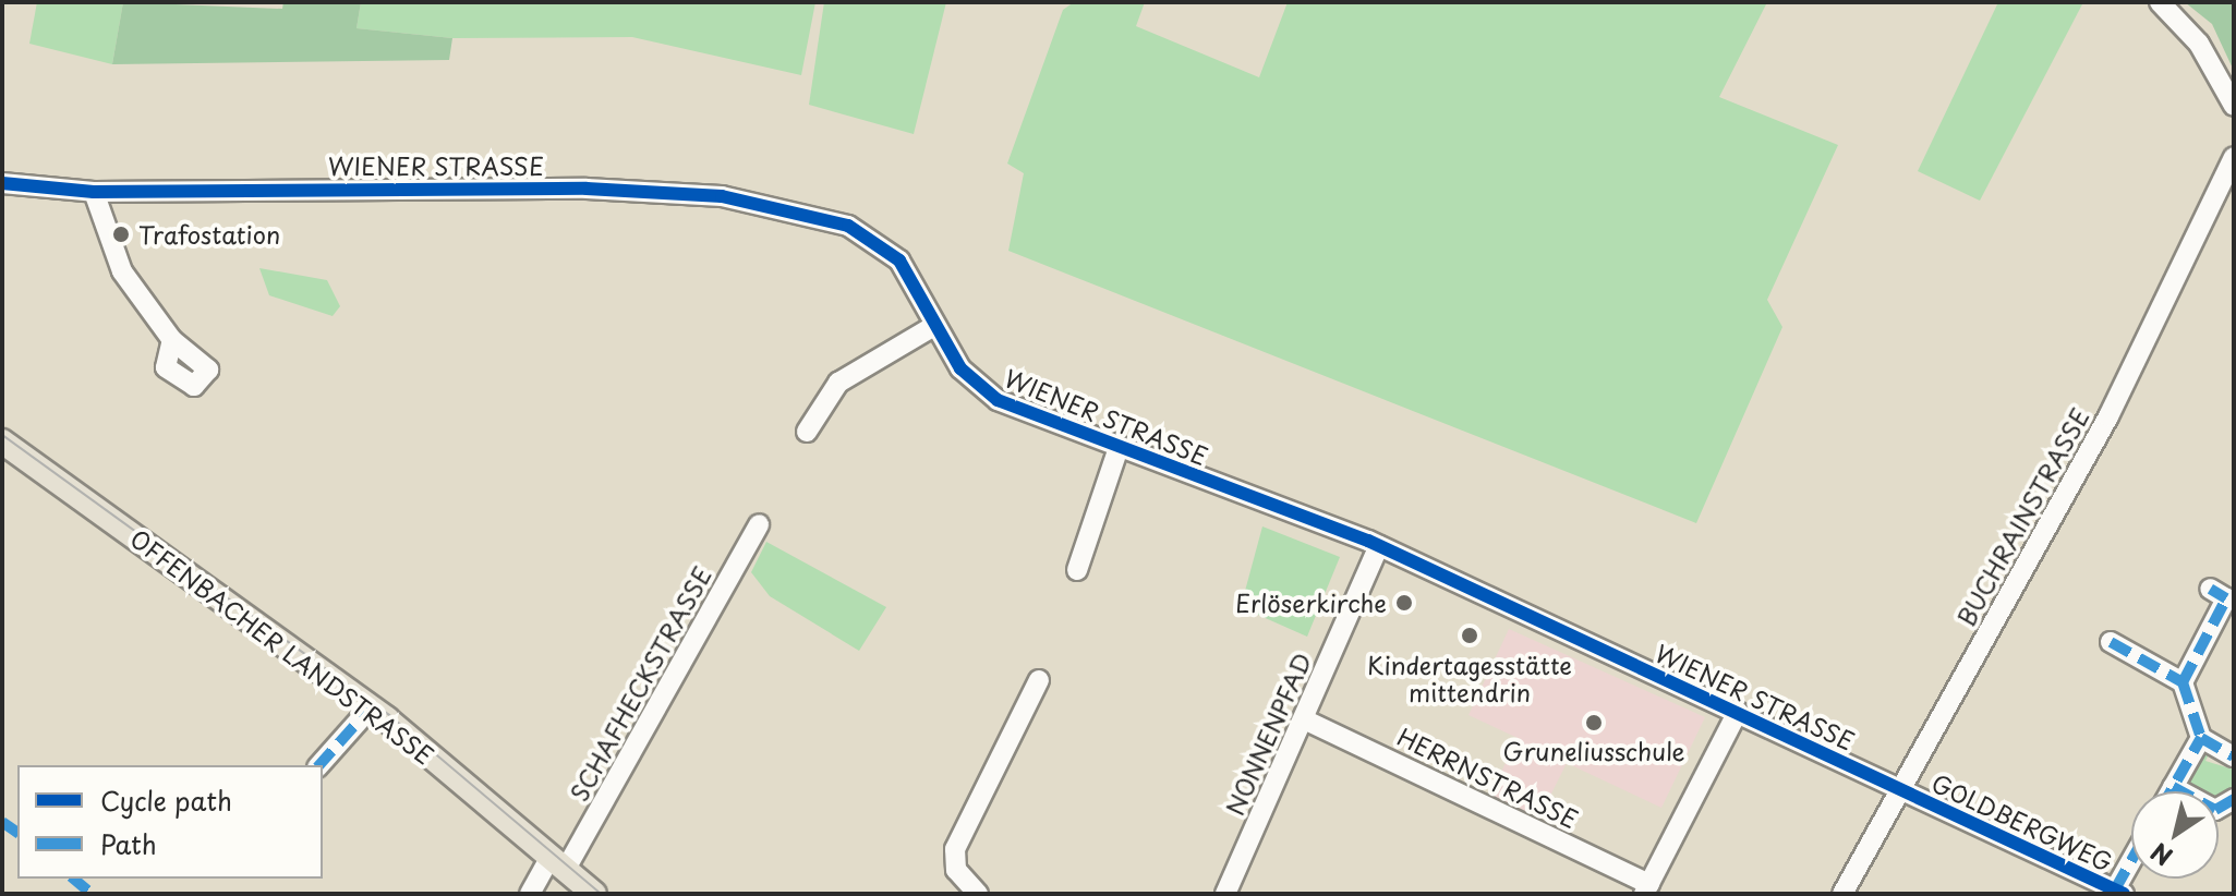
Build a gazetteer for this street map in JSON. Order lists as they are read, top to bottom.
{
  "streets": {
    "main road": ["OFFENBACHER LANDSTRASSE"],
    "street": [
      "WIENER STRASSE",
      "BUCHRAINSTRASSE",
      "SCHAFHECKSTRASSE",
      "NONNENPFAD",
      "HERRNSTRASSE",
      "GOLDBERGWEG"
    ]
  },
  "crossings": [
    ["WIENER STRASSE", "BUCHRAINSTRASSE"],
    ["WIENER STRASSE", "NONNENPFAD"],
    ["WIENER STRASSE", "GOLDBERGWEG"],
    ["BUCHRAINSTRASSE", "GOLDBERGWEG"],
    ["OFFENBACHER LANDSTRASSE", "SCHAFHECKSTRASSE"],
    ["NONNENPFAD", "HERRNSTRASSE"]
  ],
  "places": [
    "Trafostation",
    "Erlöserkirche",
    "Kindertagesstätte mittendrin",
    "Gruneliusschule"
  ],
  "legend": ["Cycle path", "Path"],
  "north": "bottom left"
}
